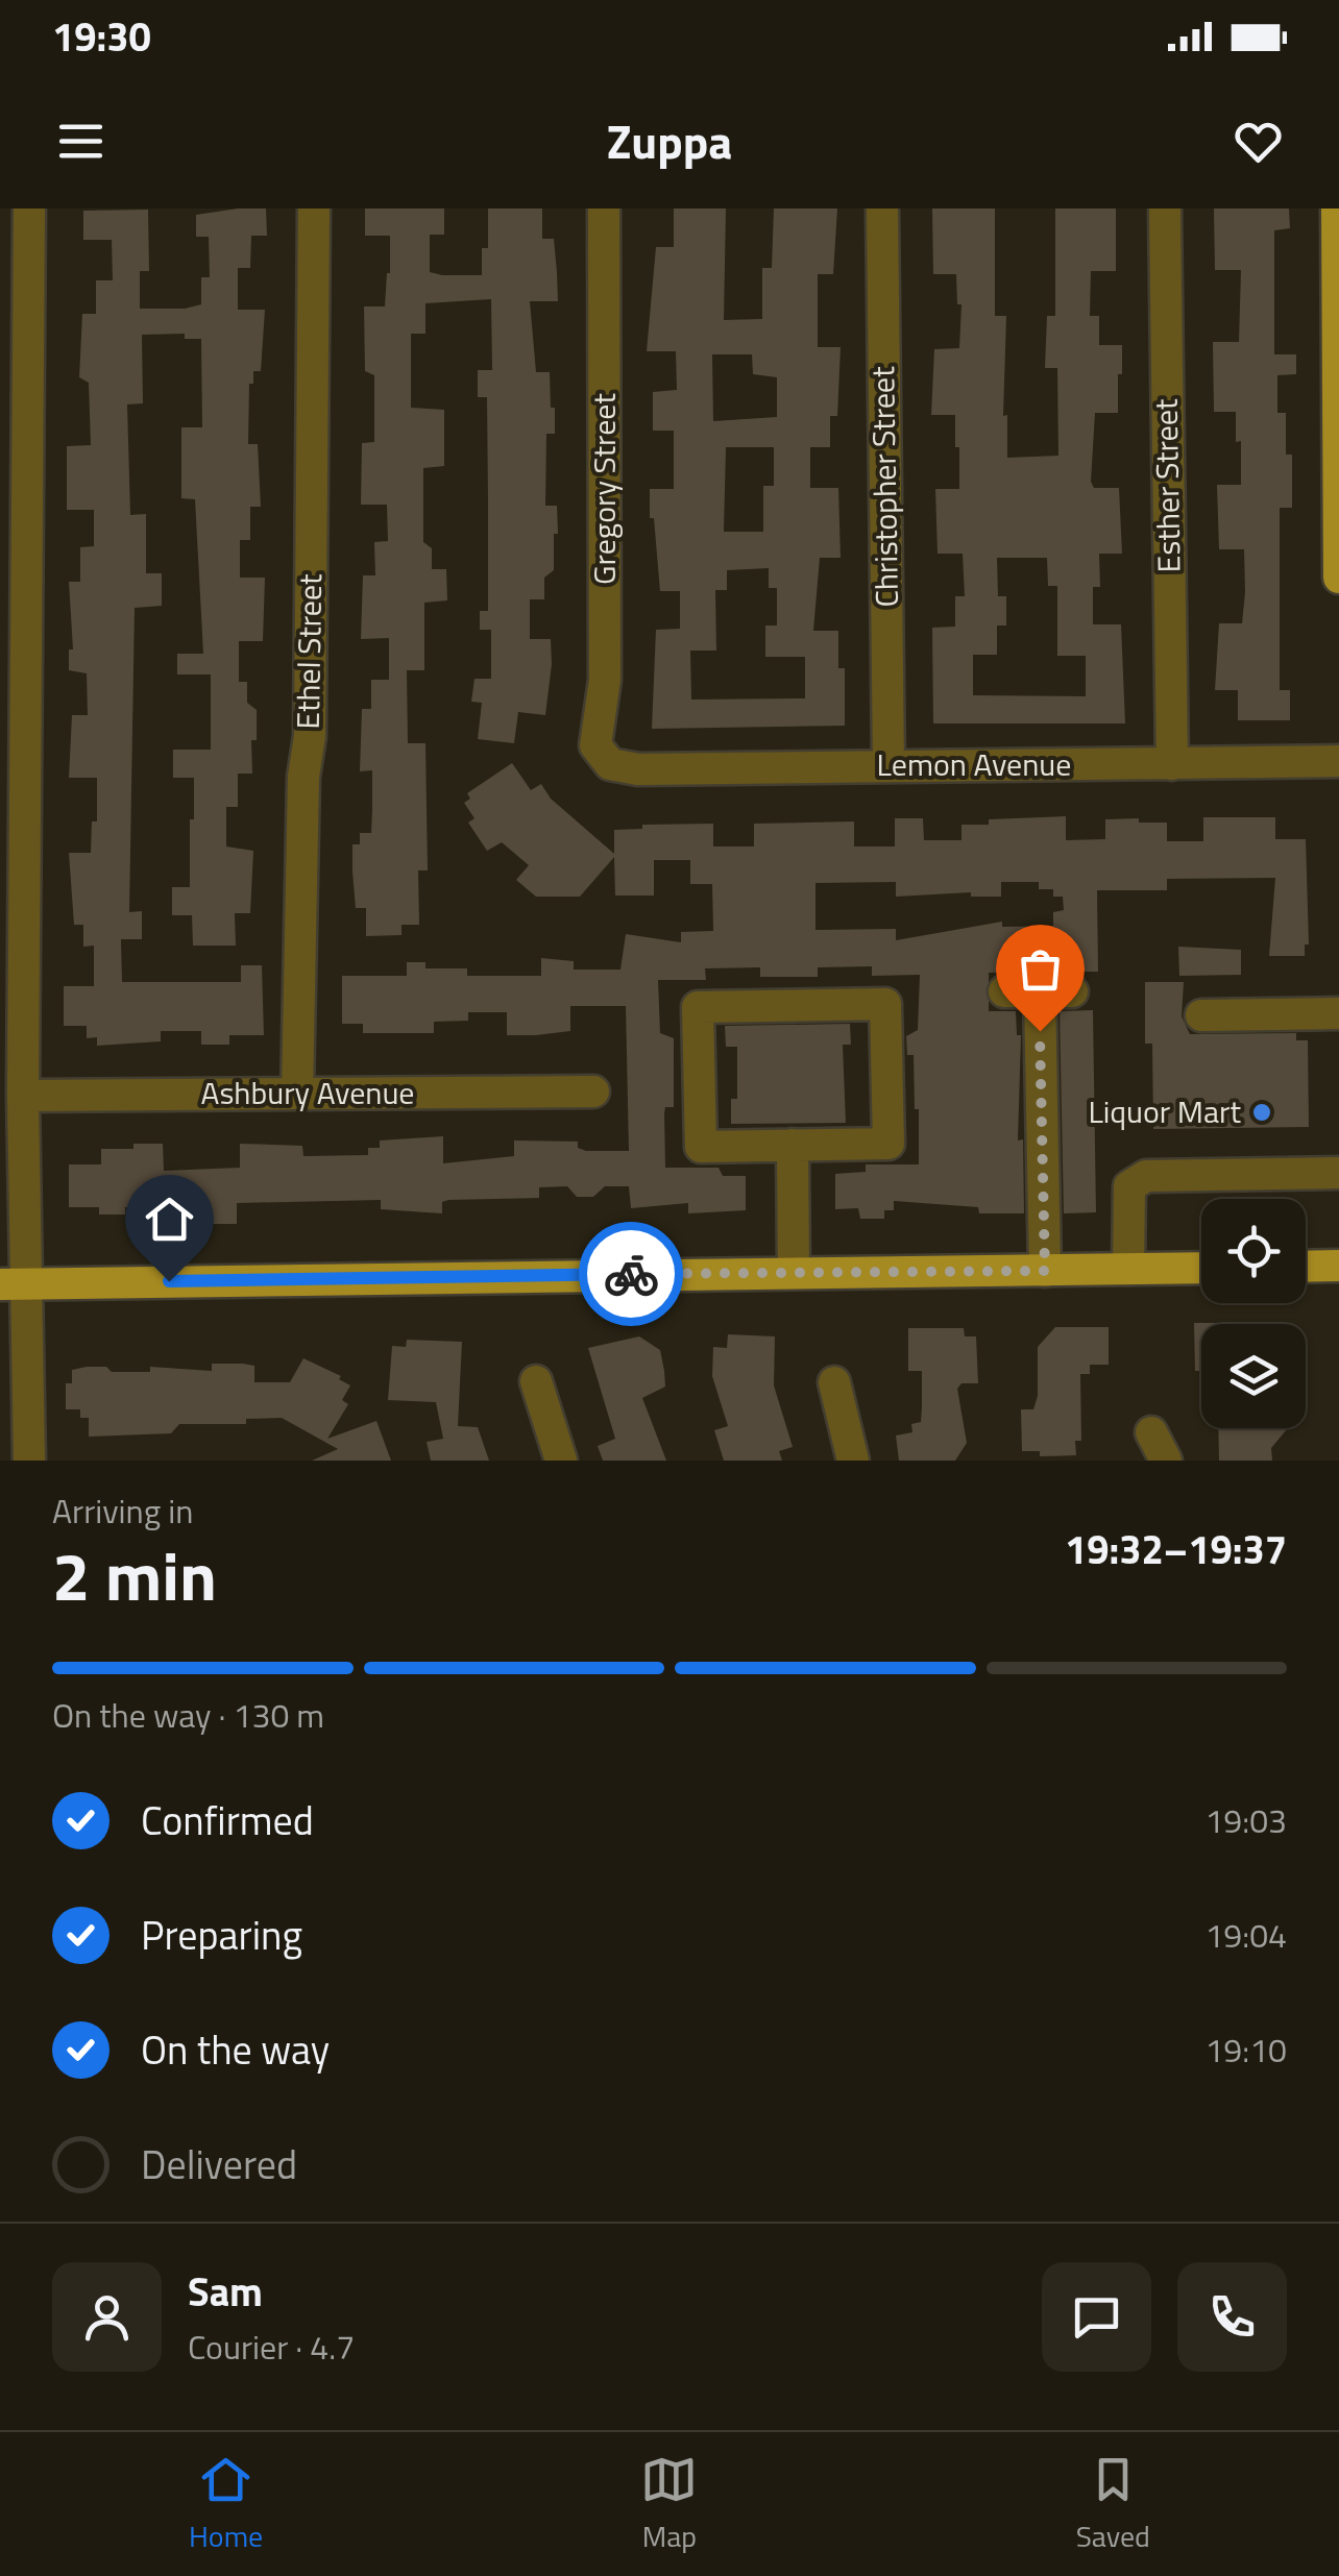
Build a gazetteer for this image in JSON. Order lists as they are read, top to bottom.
{
  "streets": {
    "street": [
      "Esther Street",
      "Christopher Street",
      "Gregory Street",
      "Ethel Street",
      "Lemon Avenue",
      "Ashbury Avenue"
    ]
  },
  "crossings": [
    ["Esther Street", "Lemon Avenue"],
    ["Christopher Street", "Lemon Avenue"],
    ["Gregory Street", "Lemon Avenue"],
    ["Ethel Street", "Ashbury Avenue"]
  ],
  "places": ["Liquor Mart"],
  "page": {
    "status": "19:30",
    "header": "Zuppa",
    "heading": ["2 min", "Arriving in", "19:32–19:37"],
    "panel": ["Sam", "Courier · 4.7"],
    "bar": "On the way · 130 m",
    "list": [
      ["Confirmed", "19:03"],
      ["Preparing", "19:04"],
      ["On the way", "19:10"],
      "Delivered"
    ],
    "tabs": ["Home", "Map", "Saved"]
  }
}
